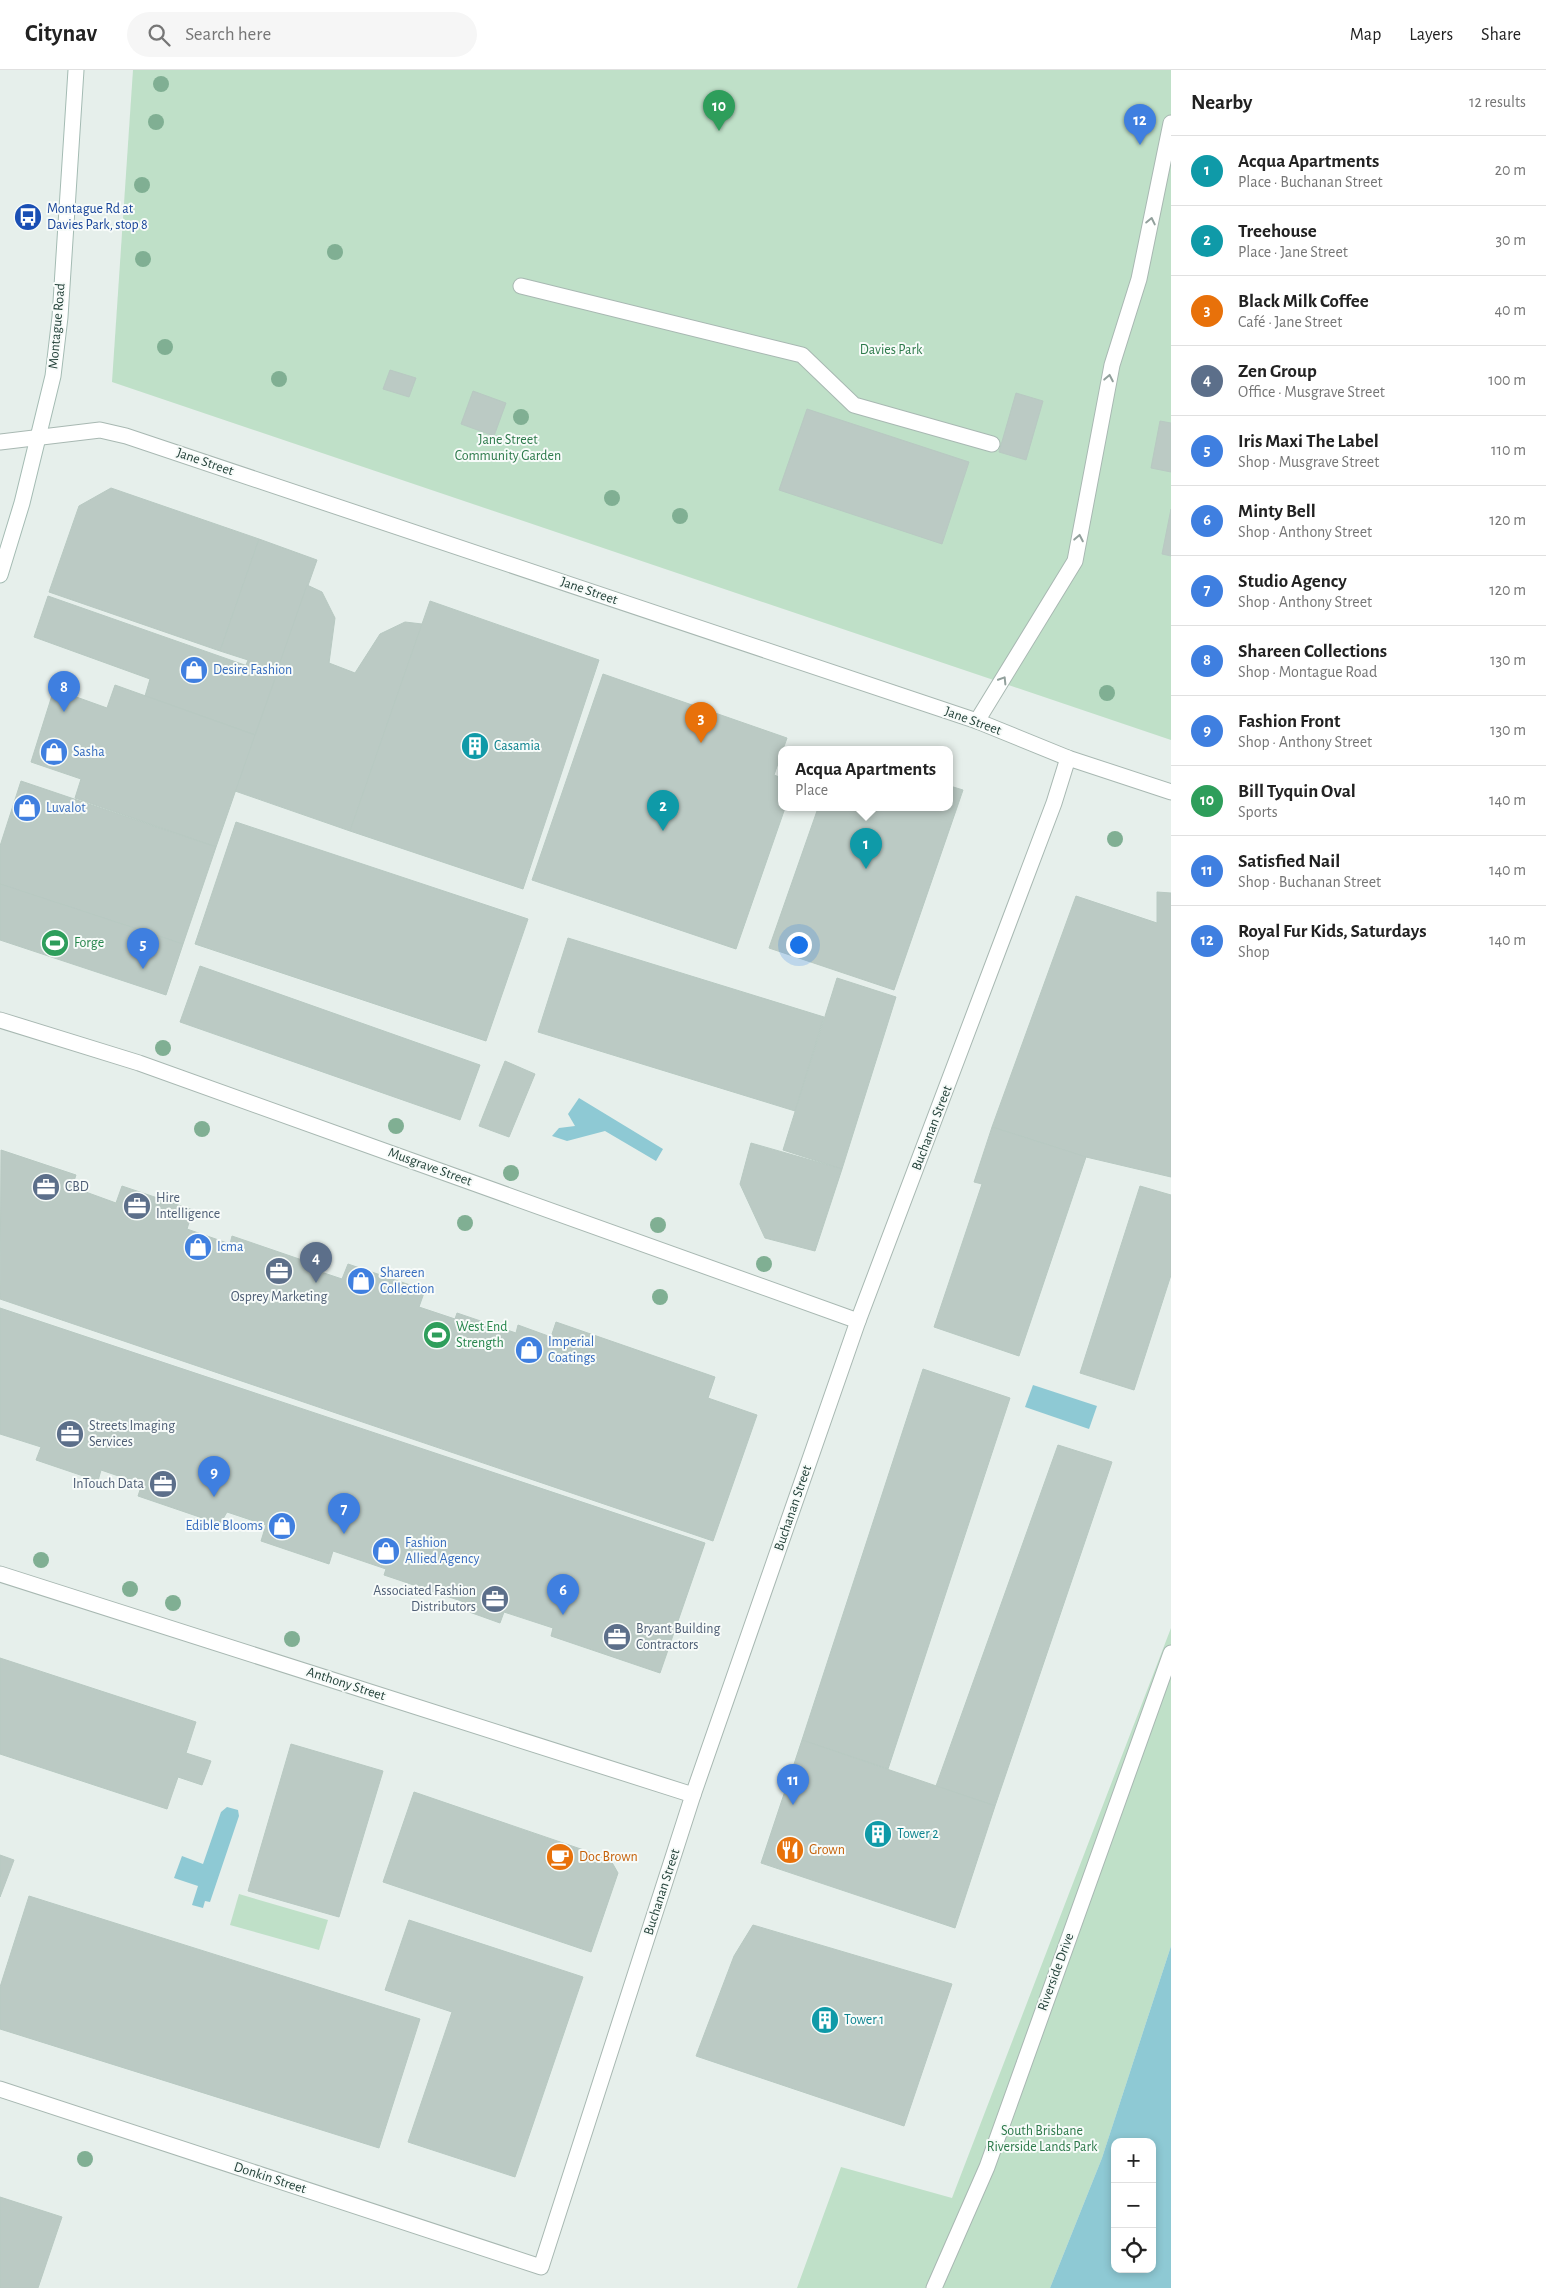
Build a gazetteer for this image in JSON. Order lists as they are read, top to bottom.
{
  "streets": {
    "street": [
      "Montague Road",
      "Jane Street",
      "Buchanan Street",
      "Musgrave Street",
      "Anthony Street",
      "Riverside Drive",
      "Donkin Street"
    ]
  },
  "crossings": [
    ["Montague Road", "Jane Street"],
    ["Jane Street", "Buchanan Street"],
    ["Buchanan Street", "Musgrave Street"],
    ["Buchanan Street", "Anthony Street"],
    ["Buchanan Street", "Donkin Street"]
  ],
  "parks": ["Davies Park", "Jane Street Community Garden", "South Brisbane Riverside Lands Park"],
  "places": {
    "bus stop": ["Montague Rd at Davies Park, stop 8"],
    "shop": [
      "Desire Fashion",
      "Sasha",
      "Luvalot",
      "Icma",
      "Shareen Collection",
      "Imperial Coatings",
      "Edible Blooms",
      "Fashion Allied Agency"
    ],
    "building": ["Casamia", "Tower 2", "Tower 1"],
    "sports": ["Forge", "West End Strength"],
    "office": [
      "CBD",
      "Hire Intelligence",
      "Osprey Marketing",
      "Streets Imaging Services",
      "InTouch Data",
      "Associated Fashion Distributors",
      "Bryant Building Contractors"
    ],
    "restaurant": ["Grown"],
    "cafe": ["Doc Brown"]
  },
  "page": {
    "header": "Citynav",
    "search": "Search here",
    "nav": ["Map", "Layers", "Share"],
    "heading": ["Nearby", "12 results"],
    "pins": [
      "10",
      "12",
      "8",
      "3",
      "2",
      "1",
      "5",
      "4",
      "9",
      "7",
      "6",
      "11"
    ],
    "list": [
      {
        "mark": "1",
        "name": "Acqua Apartments",
        "note": "Place · Buchanan Street",
        "value": "20 m"
      },
      {
        "mark": "2",
        "name": "Treehouse",
        "note": "Place · Jane Street",
        "value": "30 m"
      },
      {
        "mark": "3",
        "name": "Black Milk Coffee",
        "note": "Café · Jane Street",
        "value": "40 m"
      },
      {
        "mark": "4",
        "name": "Zen Group",
        "note": "Office · Musgrave Street",
        "value": "100 m"
      },
      {
        "mark": "5",
        "name": "Iris Maxi The Label",
        "note": "Shop · Musgrave Street",
        "value": "110 m"
      },
      {
        "mark": "6",
        "name": "Minty Bell",
        "note": "Shop · Anthony Street",
        "value": "120 m"
      },
      {
        "mark": "7",
        "name": "Studio Agency",
        "note": "Shop · Anthony Street",
        "value": "120 m"
      },
      {
        "mark": "8",
        "name": "Shareen Collections",
        "note": "Shop · Montague Road",
        "value": "130 m"
      },
      {
        "mark": "9",
        "name": "Fashion Front",
        "note": "Shop · Anthony Street",
        "value": "130 m"
      },
      {
        "mark": "10",
        "name": "Bill Tyquin Oval",
        "note": "Sports",
        "value": "140 m"
      },
      {
        "mark": "11",
        "name": "Satisfied Nail",
        "note": "Shop · Buchanan Street",
        "value": "140 m"
      },
      {
        "mark": "12",
        "name": "Royal Fur Kids, Saturdays",
        "note": "Shop",
        "value": "140 m"
      }
    ],
    "popup": ["Acqua Apartments", "Place"],
    "map_buttons": ["+", "−"]
  }
}
